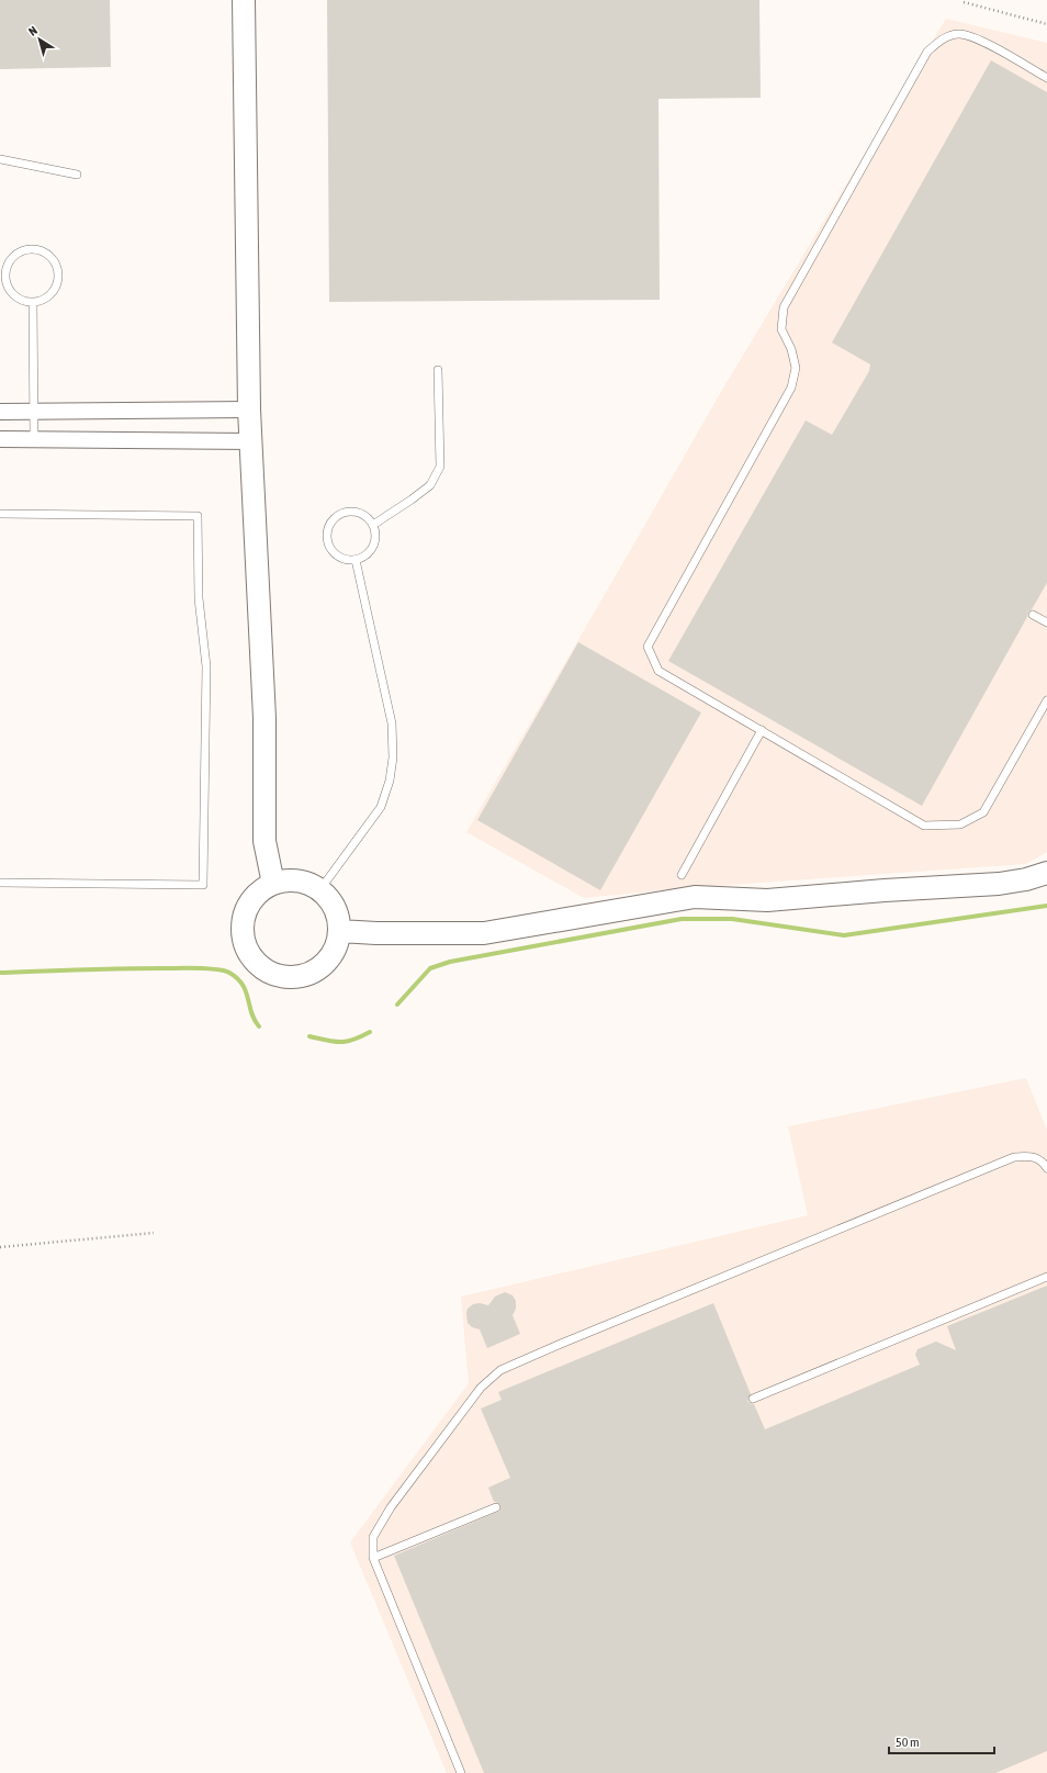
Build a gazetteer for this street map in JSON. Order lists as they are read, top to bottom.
{
  "scale_bar": "50 m",
  "north": "top left"
}
